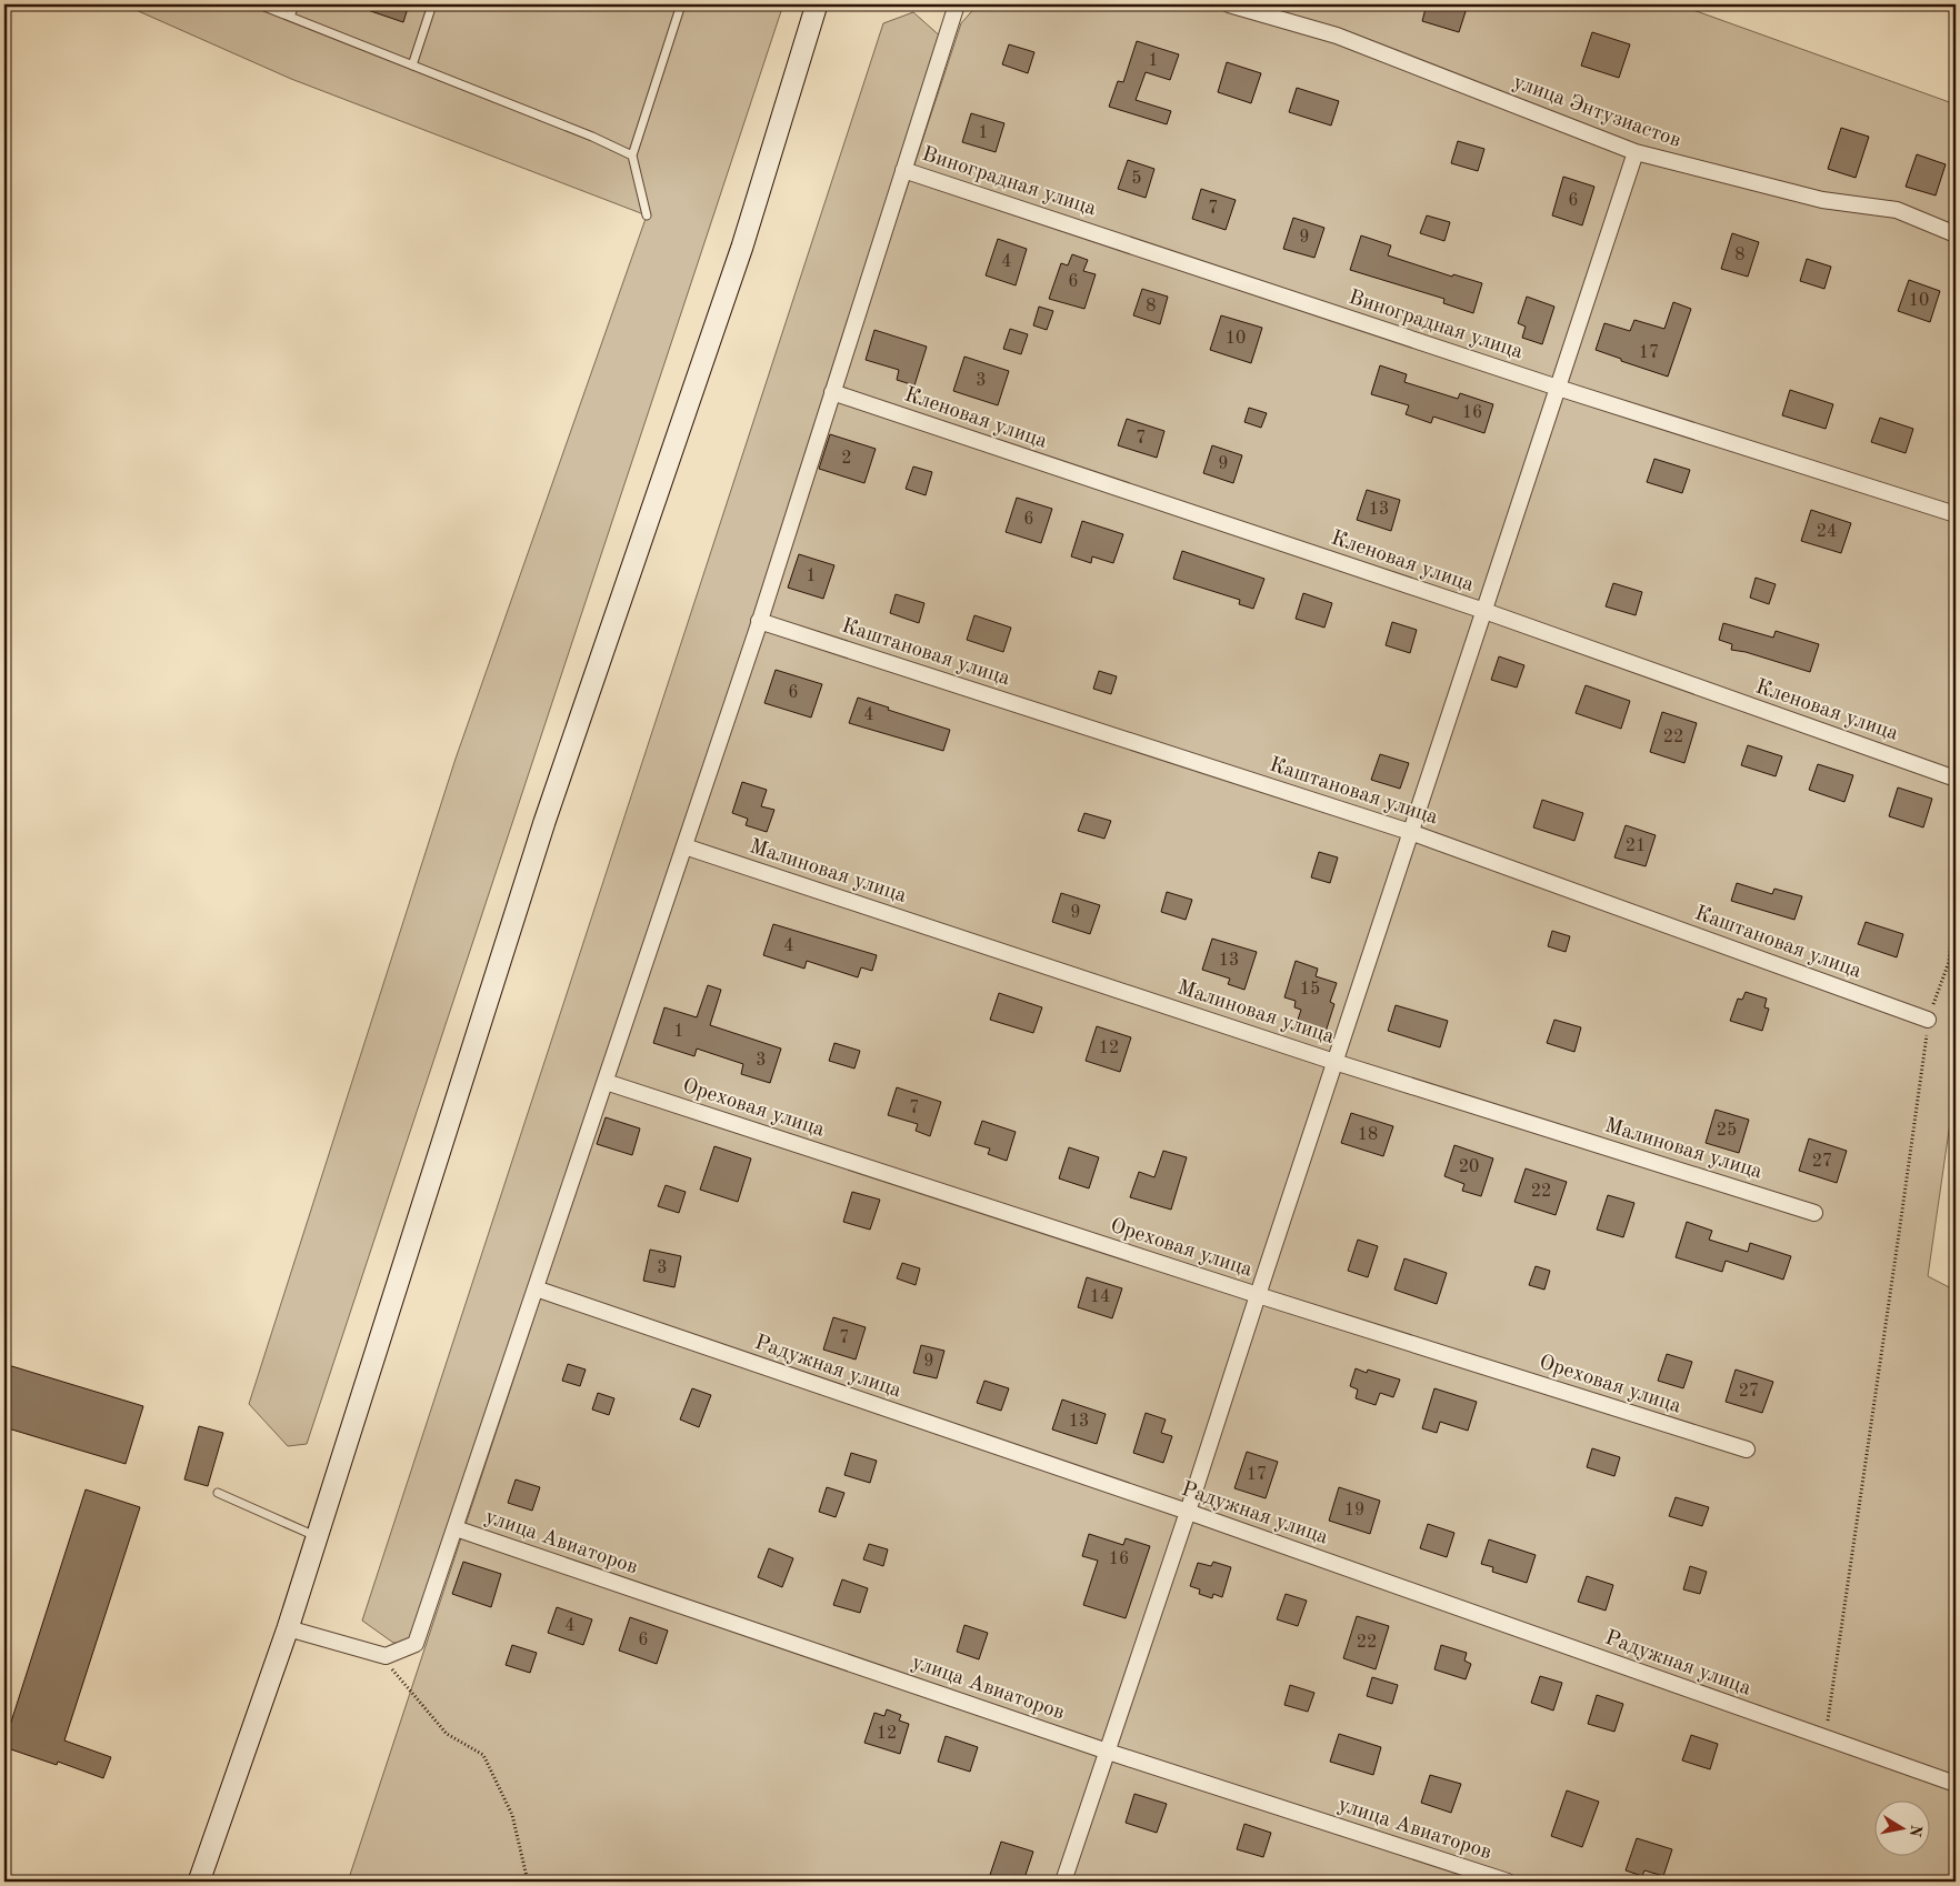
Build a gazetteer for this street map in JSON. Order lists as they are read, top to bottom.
{
  "streets": {
    "street": [
      "улица Энтузиастов",
      "Виноградная улица",
      "Кленовая улица",
      "Каштановая улица",
      "Малиновая улица",
      "Ореховая улица",
      "Радужная улица",
      "улица Авиаторов"
    ]
  },
  "house_numbers": [
    "1",
    "1",
    "5",
    "6",
    "7",
    "9",
    "8",
    "4",
    "6",
    "10",
    "8",
    "10",
    "17",
    "3",
    "16",
    "7",
    "2",
    "9",
    "13",
    "6",
    "24",
    "1",
    "6",
    "4",
    "22",
    "21",
    "9",
    "4",
    "13",
    "15",
    "1",
    "12",
    "3",
    "7",
    "25",
    "18",
    "27",
    "20",
    "22",
    "3",
    "14",
    "7",
    "9",
    "27",
    "13",
    "17",
    "19",
    "16",
    "4",
    "6",
    "22",
    "12"
  ],
  "north": "right"
}
